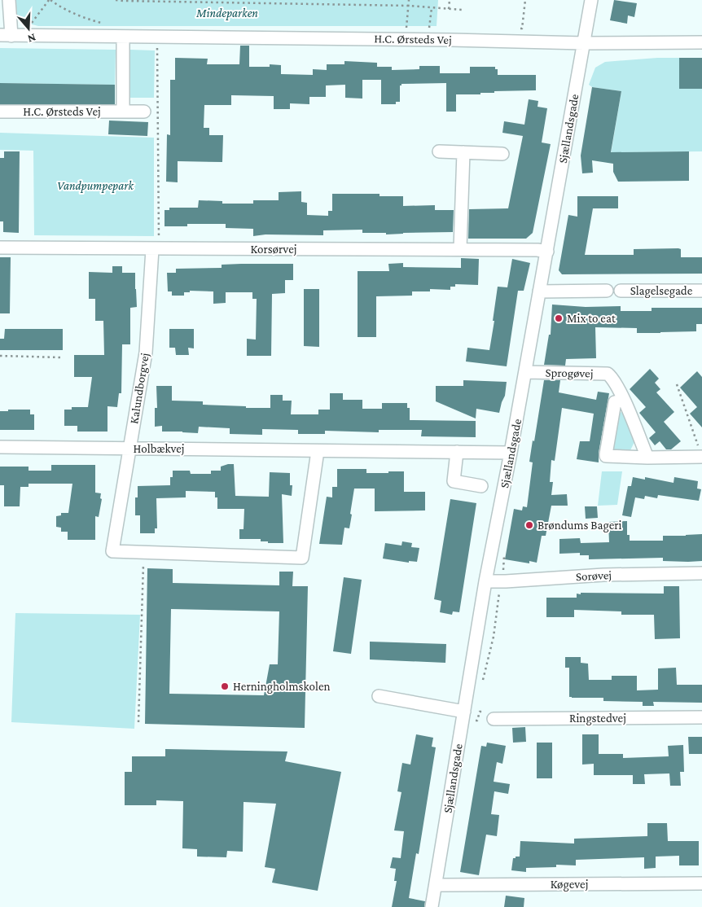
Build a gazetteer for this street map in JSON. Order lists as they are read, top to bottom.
{
  "streets": {
    "street": [
      "H.C. Ørsteds Vej",
      "Sjællandsgade",
      "Korsørvej",
      "Slagelsegade",
      "Sprogøvej",
      "Kalundborgvej",
      "Holbækvej",
      "Sorøvej",
      "Ringstedvej",
      "Køgevej"
    ]
  },
  "crossings": [
    ["H.C. Ørsteds Vej", "Sjællandsgade"],
    ["Sjællandsgade", "Korsørvej"],
    ["Sjællandsgade", "Sprogøvej"],
    ["Sjællandsgade", "Holbækvej"],
    ["Sjællandsgade", "Sorøvej"],
    ["Sjællandsgade", "Køgevej"],
    ["Korsørvej", "Kalundborgvej"],
    ["Kalundborgvej", "Holbækvej"]
  ],
  "parks": ["Mindeparken", "Vandpumpepark"],
  "places": ["Mix to eat", "Brøndums Bageri", "Herningholmskolen"],
  "north": "bottom"
}
